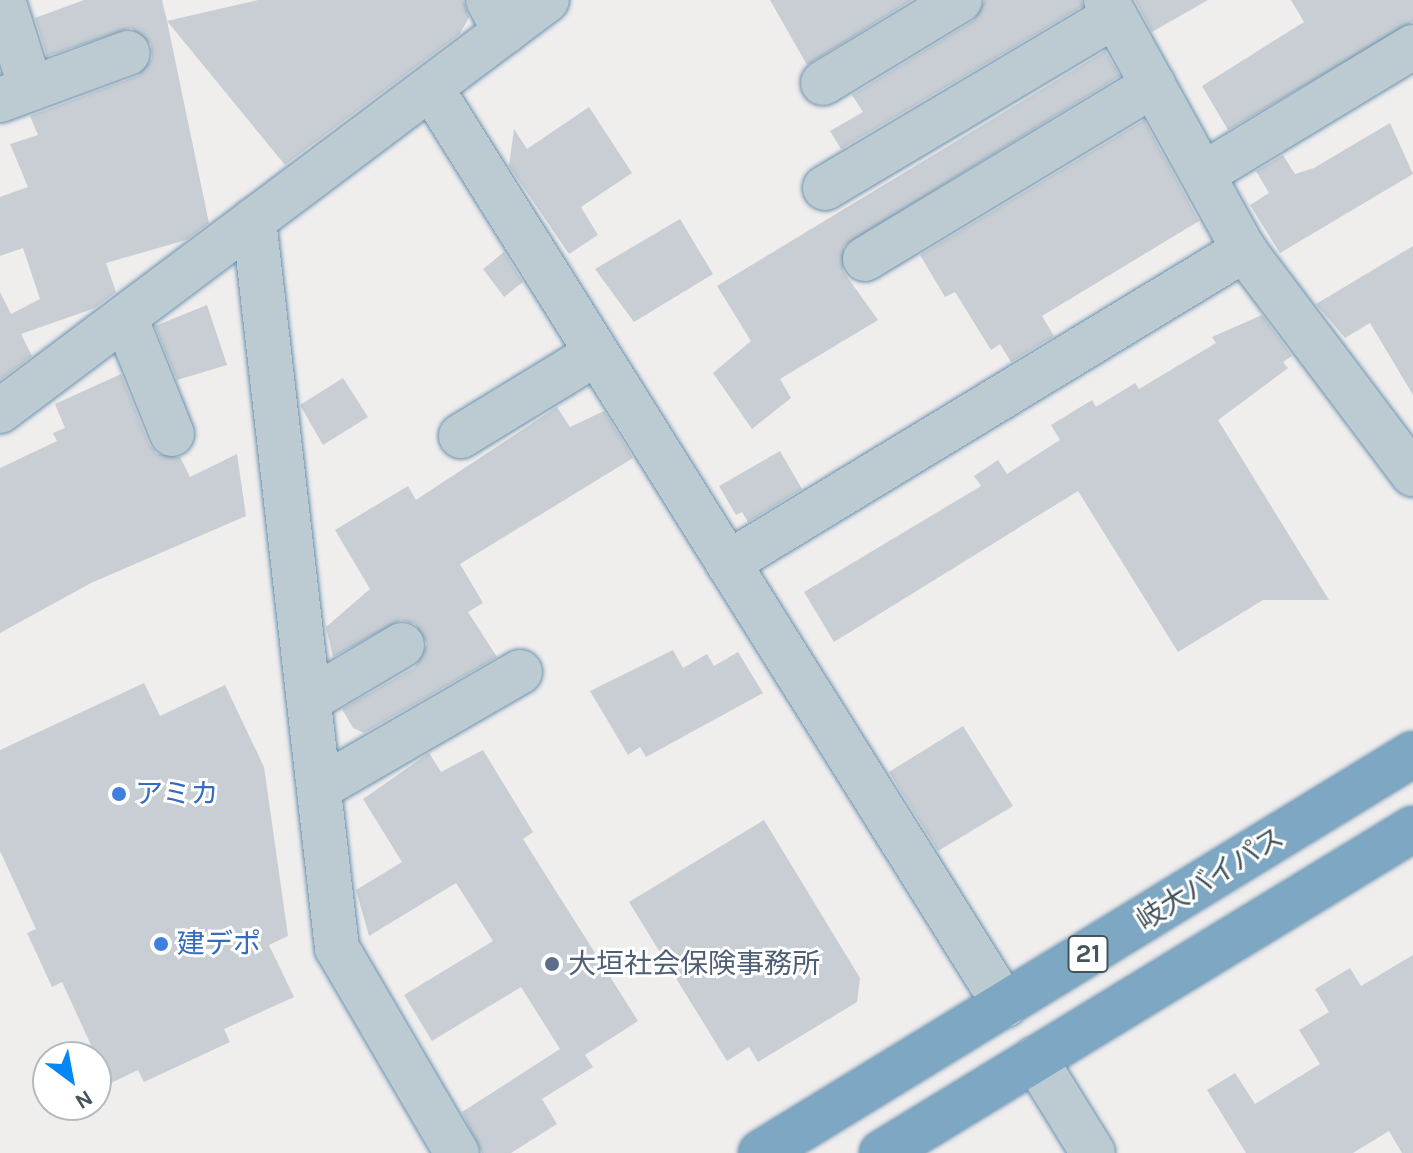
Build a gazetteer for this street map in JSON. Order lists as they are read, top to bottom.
{
  "streets": {
    "highway": ["岐大バイパス", "21"]
  },
  "places": ["アミカ", "建デポ", "大垣社会保険事務所"],
  "north": "bottom right"
}
